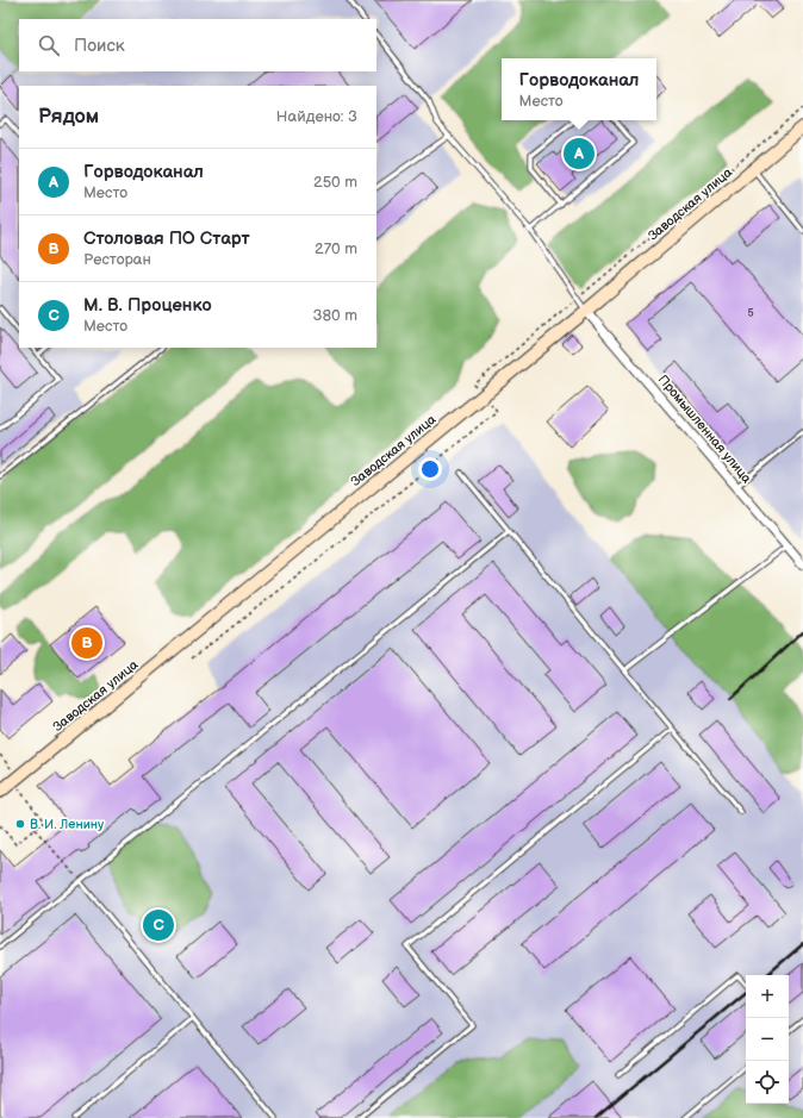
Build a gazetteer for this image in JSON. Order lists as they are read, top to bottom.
{
  "streets": {
    "main road": ["Заводская улица"],
    "street": ["Промышленная улица"]
  },
  "crossings": [
    ["Заводская улица", "Промышленная улица"]
  ],
  "places": ["В. И. Ленину"],
  "house_numbers": ["5"],
  "page": {
    "search": "Поиск",
    "popup": ["Горводоканал", "Место"],
    "heading": ["Рядом", "Найдено: 3"],
    "pins": ["A", "B", "C"],
    "list": [
      {
        "mark": "A",
        "name": "Горводоканал",
        "note": "Место",
        "value": "250 m"
      },
      {
        "mark": "B",
        "name": "Столовая ПО Старт",
        "note": "Ресторан",
        "value": "270 m"
      },
      {
        "mark": "C",
        "name": "М. В. Проценко",
        "note": "Место",
        "value": "380 m"
      }
    ],
    "map_buttons": ["+", "−"]
  }
}
